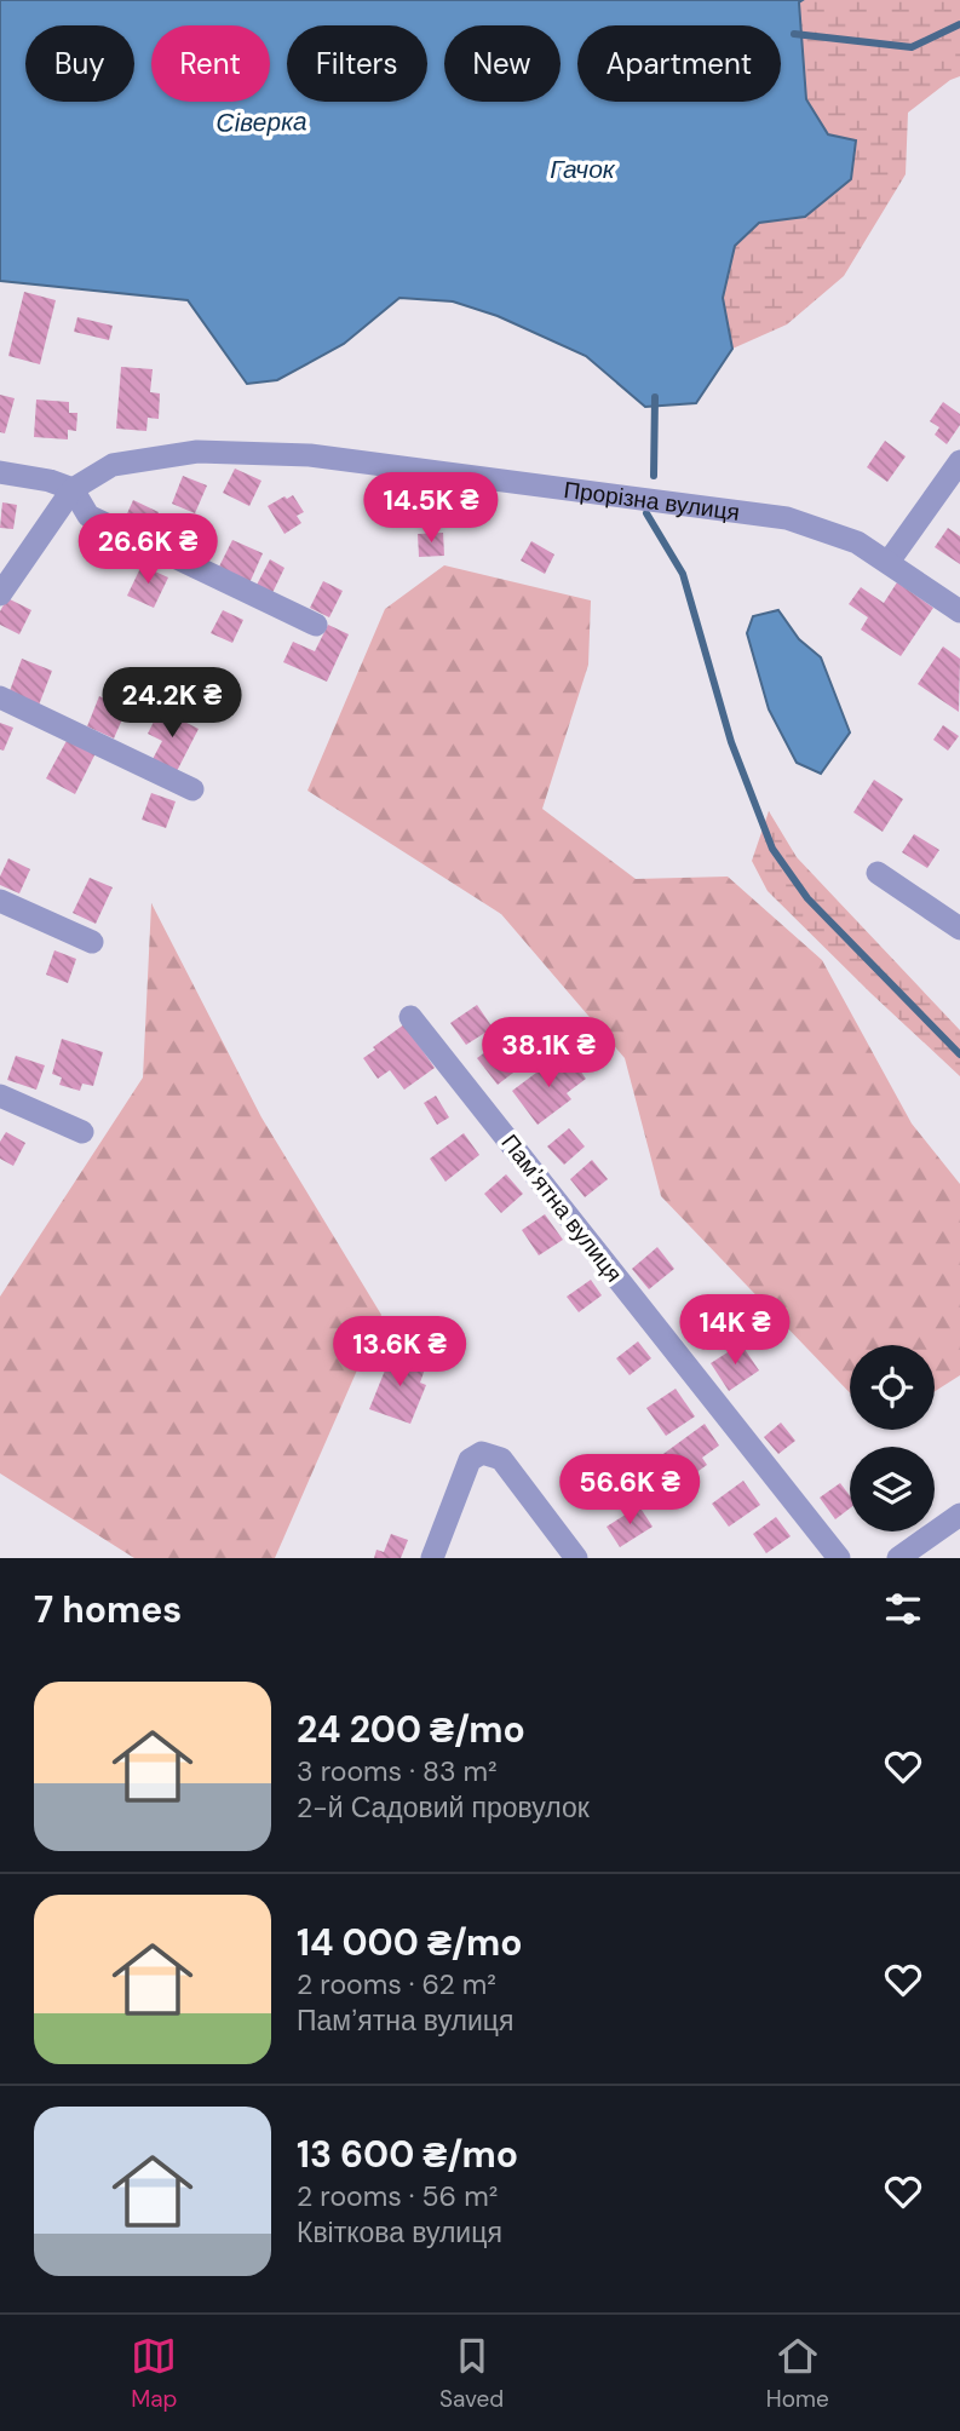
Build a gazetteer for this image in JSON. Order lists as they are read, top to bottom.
{
  "streets": {
    "street": ["Прорізна вулиця", "Памʼятна вулиця"]
  },
  "water": ["Сіверка", "Гачок"],
  "page": {
    "chip": [
      "Buy",
      "Rent",
      "Filters",
      "New",
      "Apartment"
    ],
    "price": [
      "14.5K ₴",
      "26.6K ₴",
      "24.2K ₴",
      "38.1K ₴",
      "14K ₴",
      "13.6K ₴",
      "56.6K ₴"
    ],
    "heading": "7 homes",
    "list": [
      {
        "name": "24 200 ₴/mo",
        "note": "3 rooms · 83 m² · 2-й Садовий провулок"
      },
      {
        "name": "14 000 ₴/mo",
        "note": "2 rooms · 62 m² · Памʼятна вулиця"
      },
      {
        "name": "13 600 ₴/mo",
        "note": "2 rooms · 56 m² · Квіткова вулиця"
      }
    ],
    "tabs": ["Map", "Saved", "Home"]
  }
}
